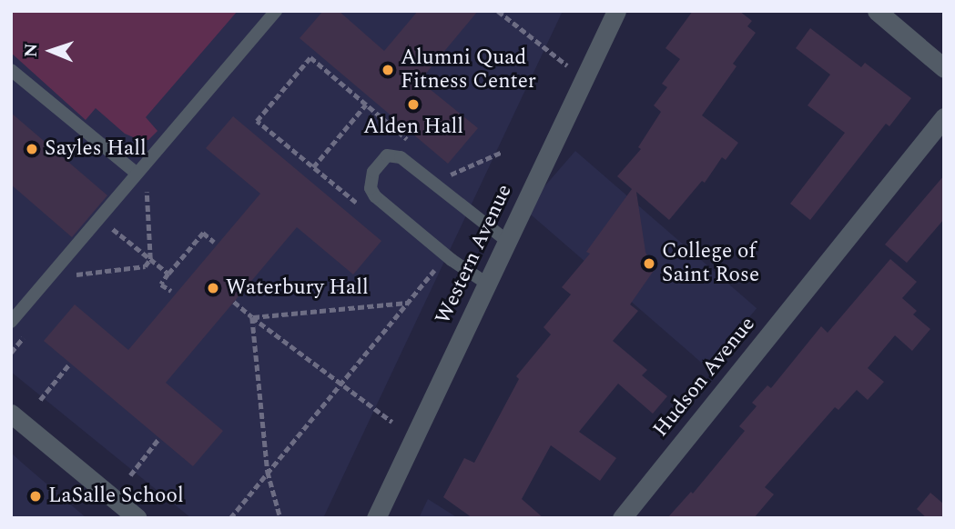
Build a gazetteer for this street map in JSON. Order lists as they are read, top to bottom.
{
  "streets": {
    "street": ["Western Avenue", "Hudson Avenue"]
  },
  "places": [
    "Alumni Quad Fitness Center",
    "Alden Hall",
    "Sayles Hall",
    "College of Saint Rose",
    "Waterbury Hall",
    "LaSalle School"
  ],
  "north": "left"
}
